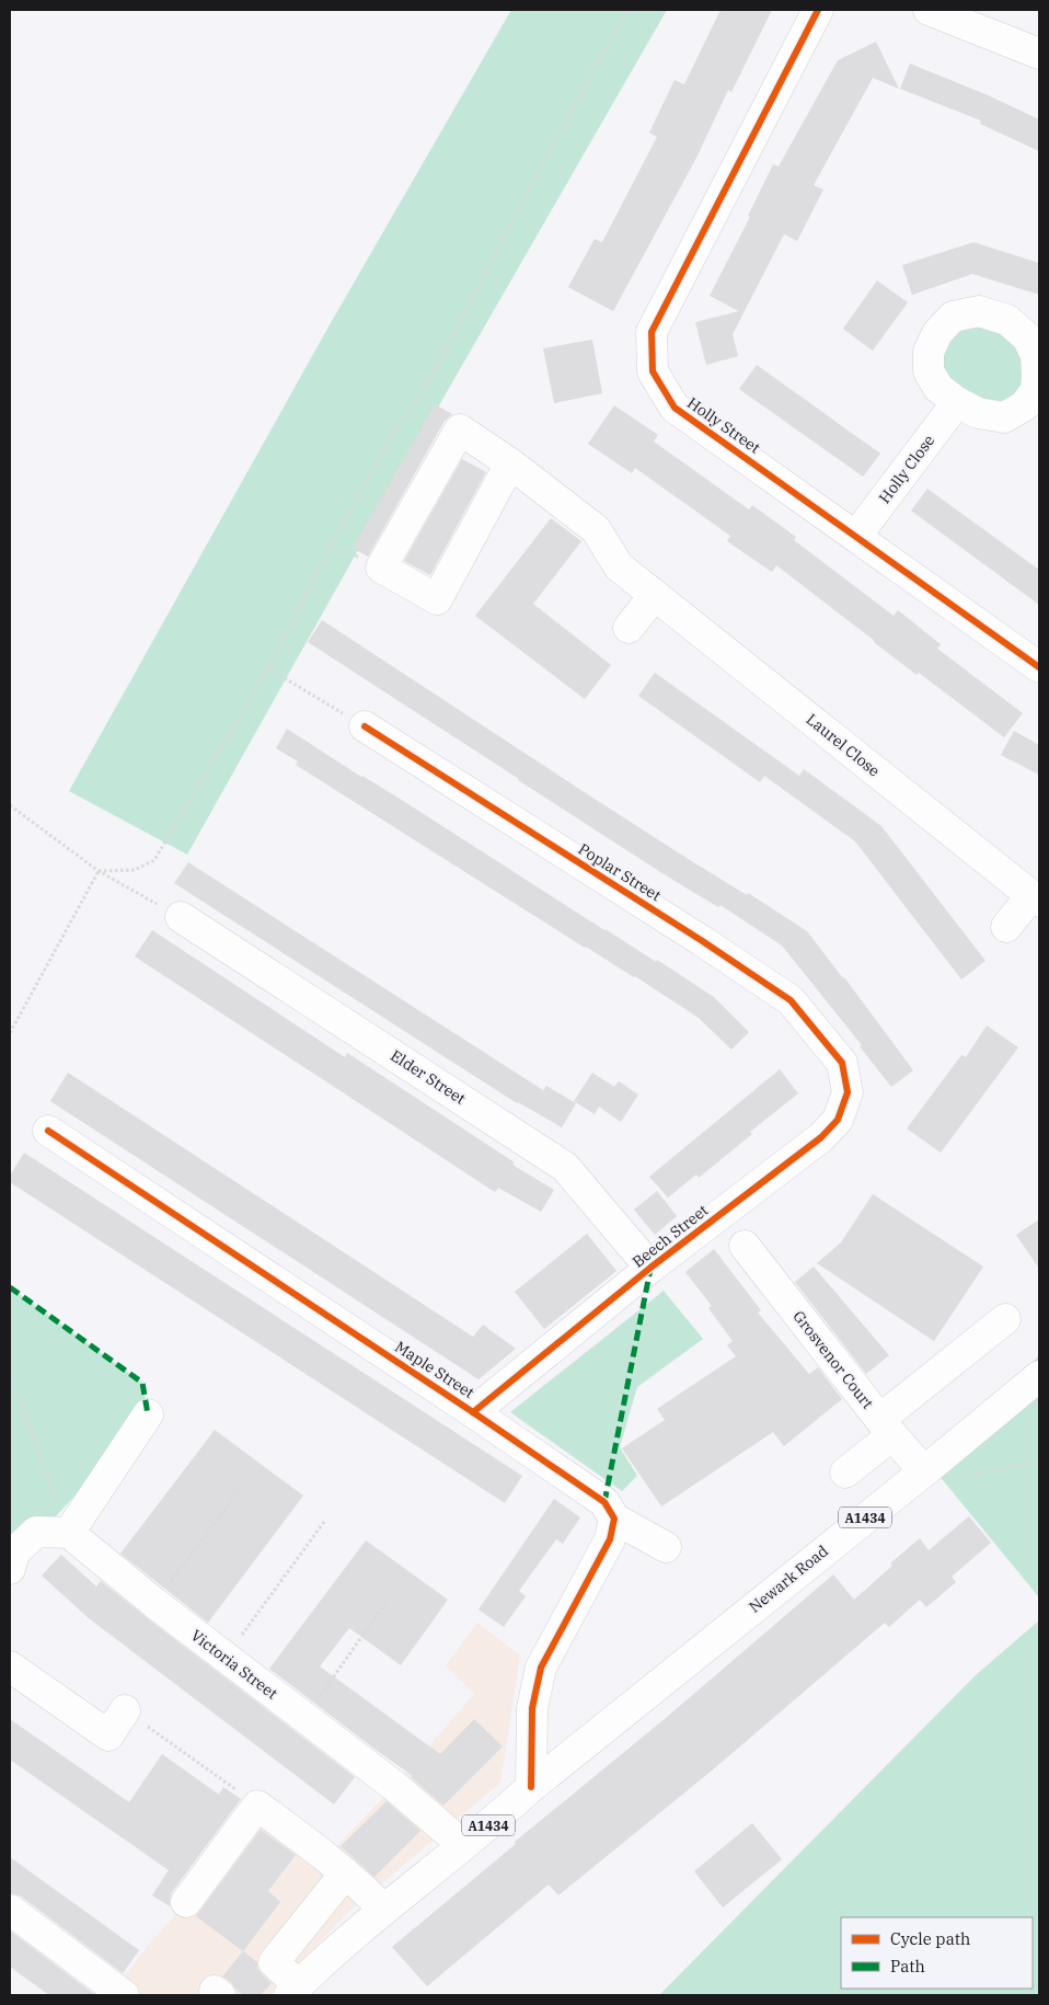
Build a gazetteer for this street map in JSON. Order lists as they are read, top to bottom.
{
  "streets": {
    "street": [
      "Holly Street",
      "Holly Close",
      "Laurel Close",
      "Poplar Street",
      "Elder Street",
      "Beech Street",
      "Grosvenor Court",
      "Maple Street",
      "A1434",
      "Newark Road",
      "Victoria Street"
    ]
  },
  "crossings": [
    ["Holly Street", "Holly Close"],
    ["Poplar Street", "Beech Street"],
    ["Elder Street", "Beech Street"],
    ["Beech Street", "Maple Street"],
    ["Grosvenor Court", "Newark Road"],
    ["A1434", "Newark Road"],
    ["A1434", "Victoria Street"]
  ],
  "legend": ["Cycle path", "Path"]
}
